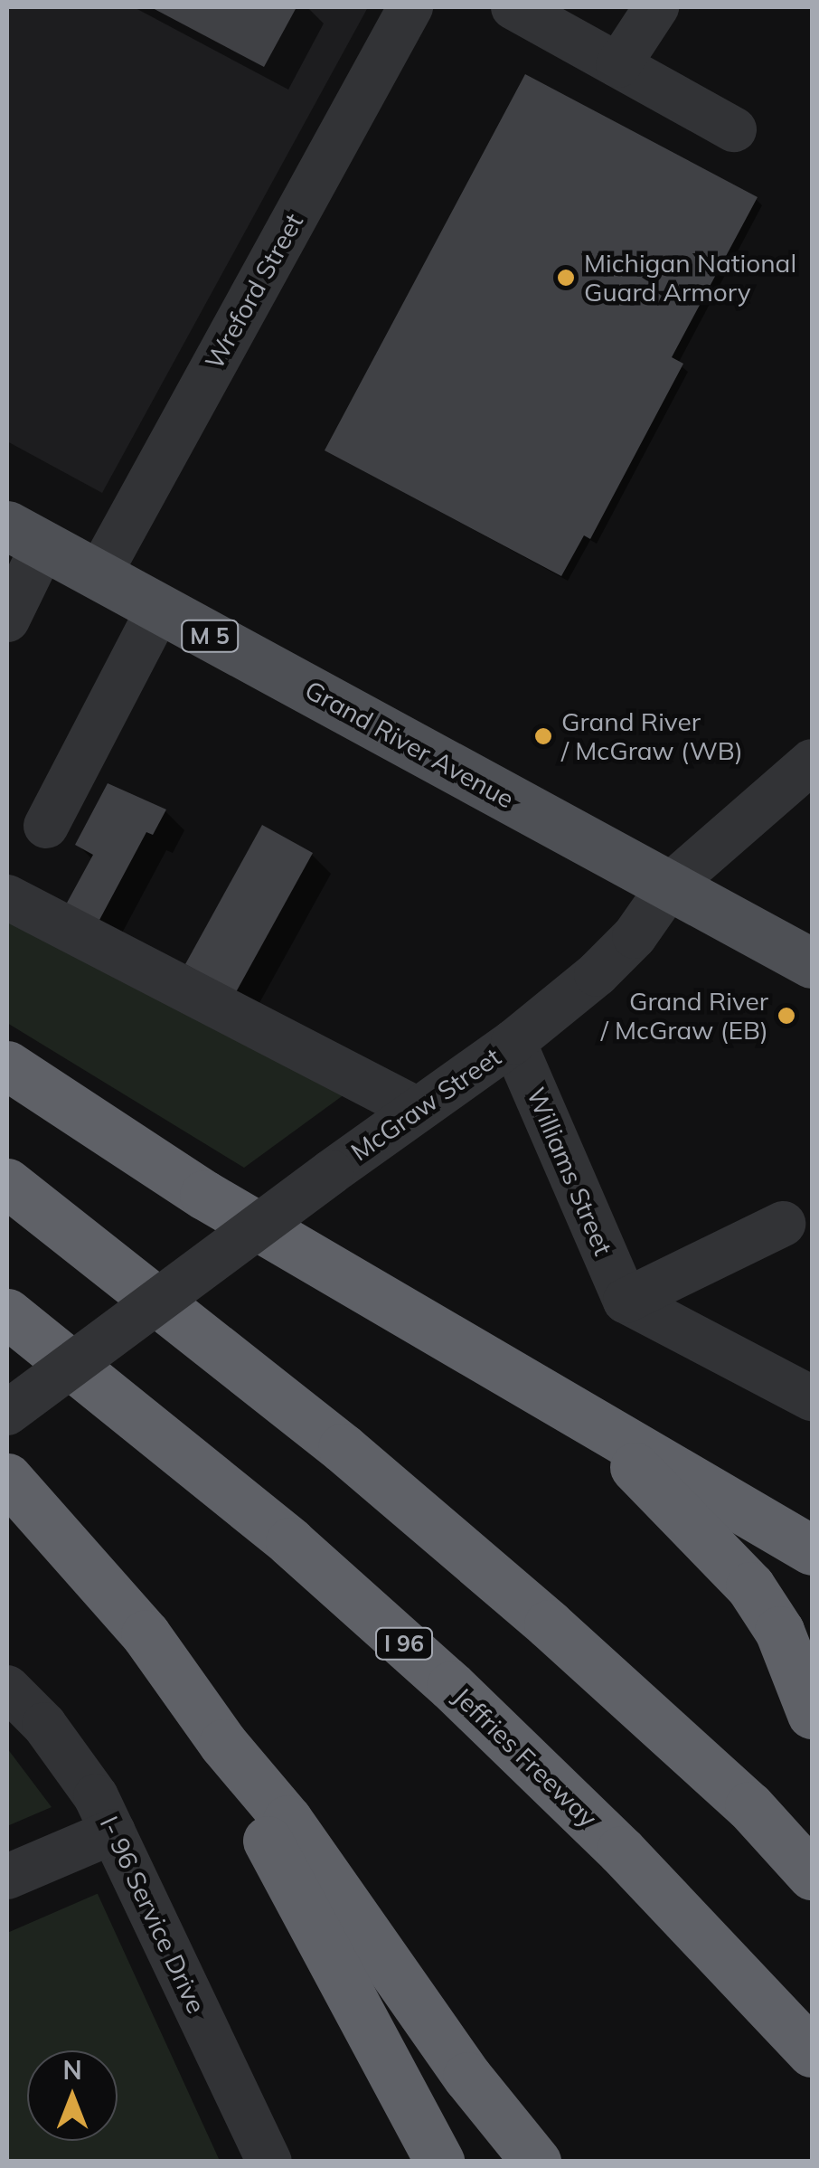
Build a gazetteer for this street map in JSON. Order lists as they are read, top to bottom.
{
  "streets": {
    "highway": ["I 96", "Jeffries Freeway"],
    "main road": ["M 5", "Grand River Avenue"],
    "street": [
      "Wreford Street",
      "McGraw Street",
      "Williams Street",
      "I- 96 Service Drive"
    ]
  },
  "crossings": [
    ["Wreford Street", "Grand River Avenue"],
    ["Grand River Avenue", "McGraw Street"],
    ["McGraw Street", "Williams Street"]
  ],
  "places": ["Michigan National Guard Armory", "Grand River / McGraw (WB)", "Grand River / McGraw (EB)"],
  "north": "top"
}
